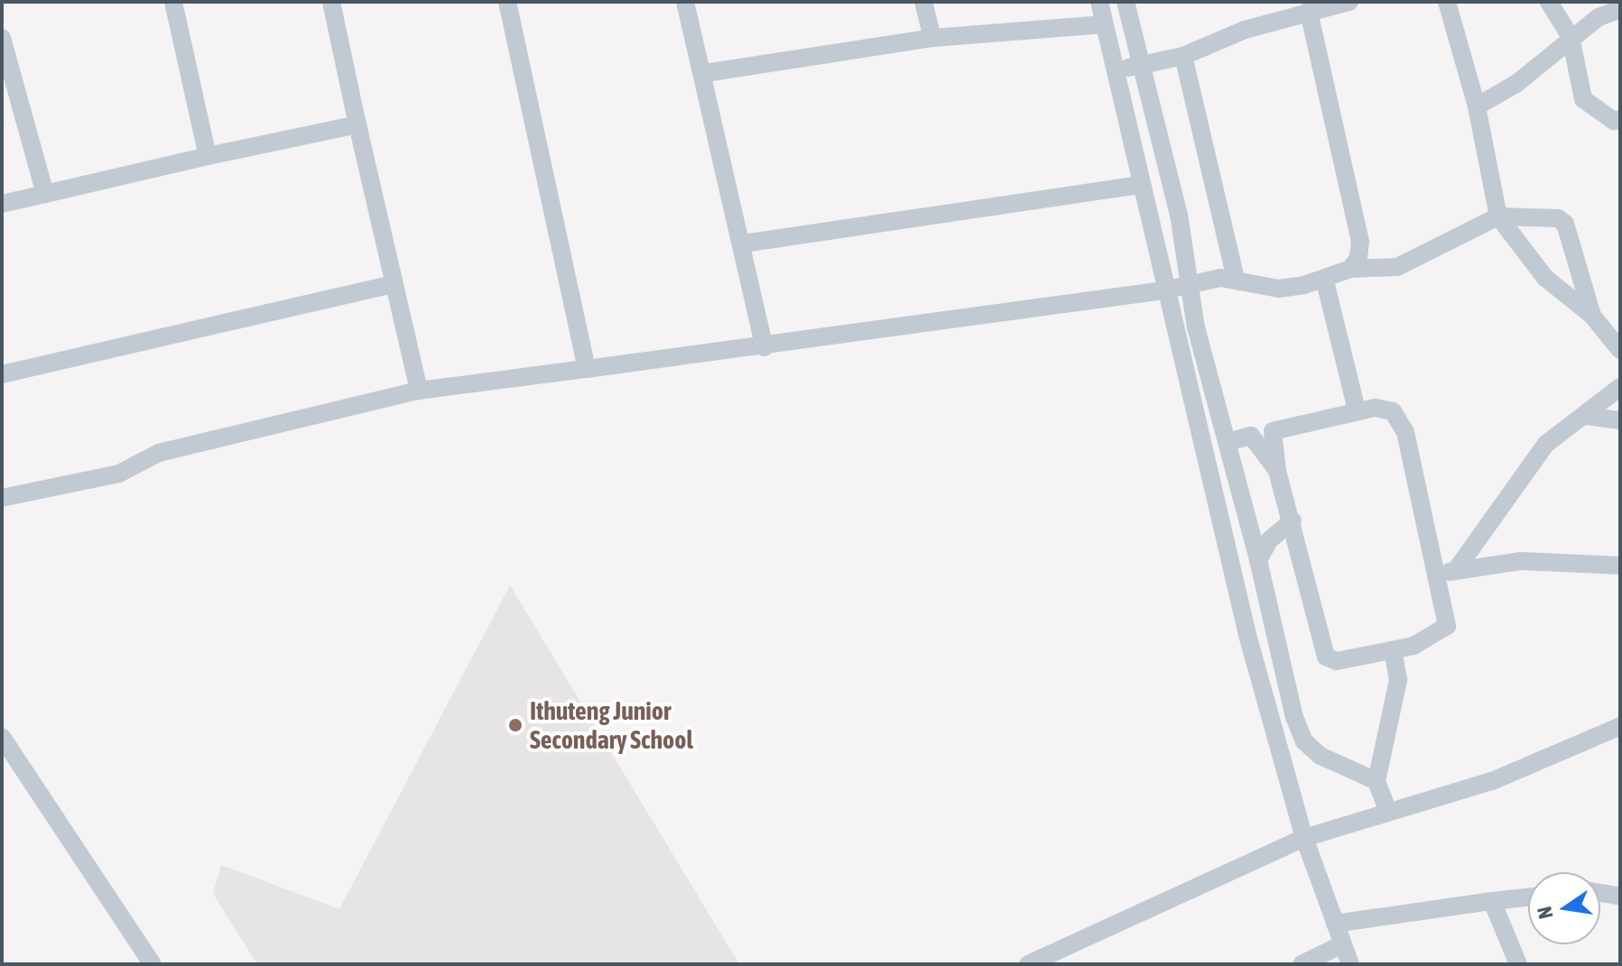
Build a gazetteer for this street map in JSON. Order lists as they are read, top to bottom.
{
  "places": ["Ithuteng Junior Secondary School"],
  "north": "left"
}
